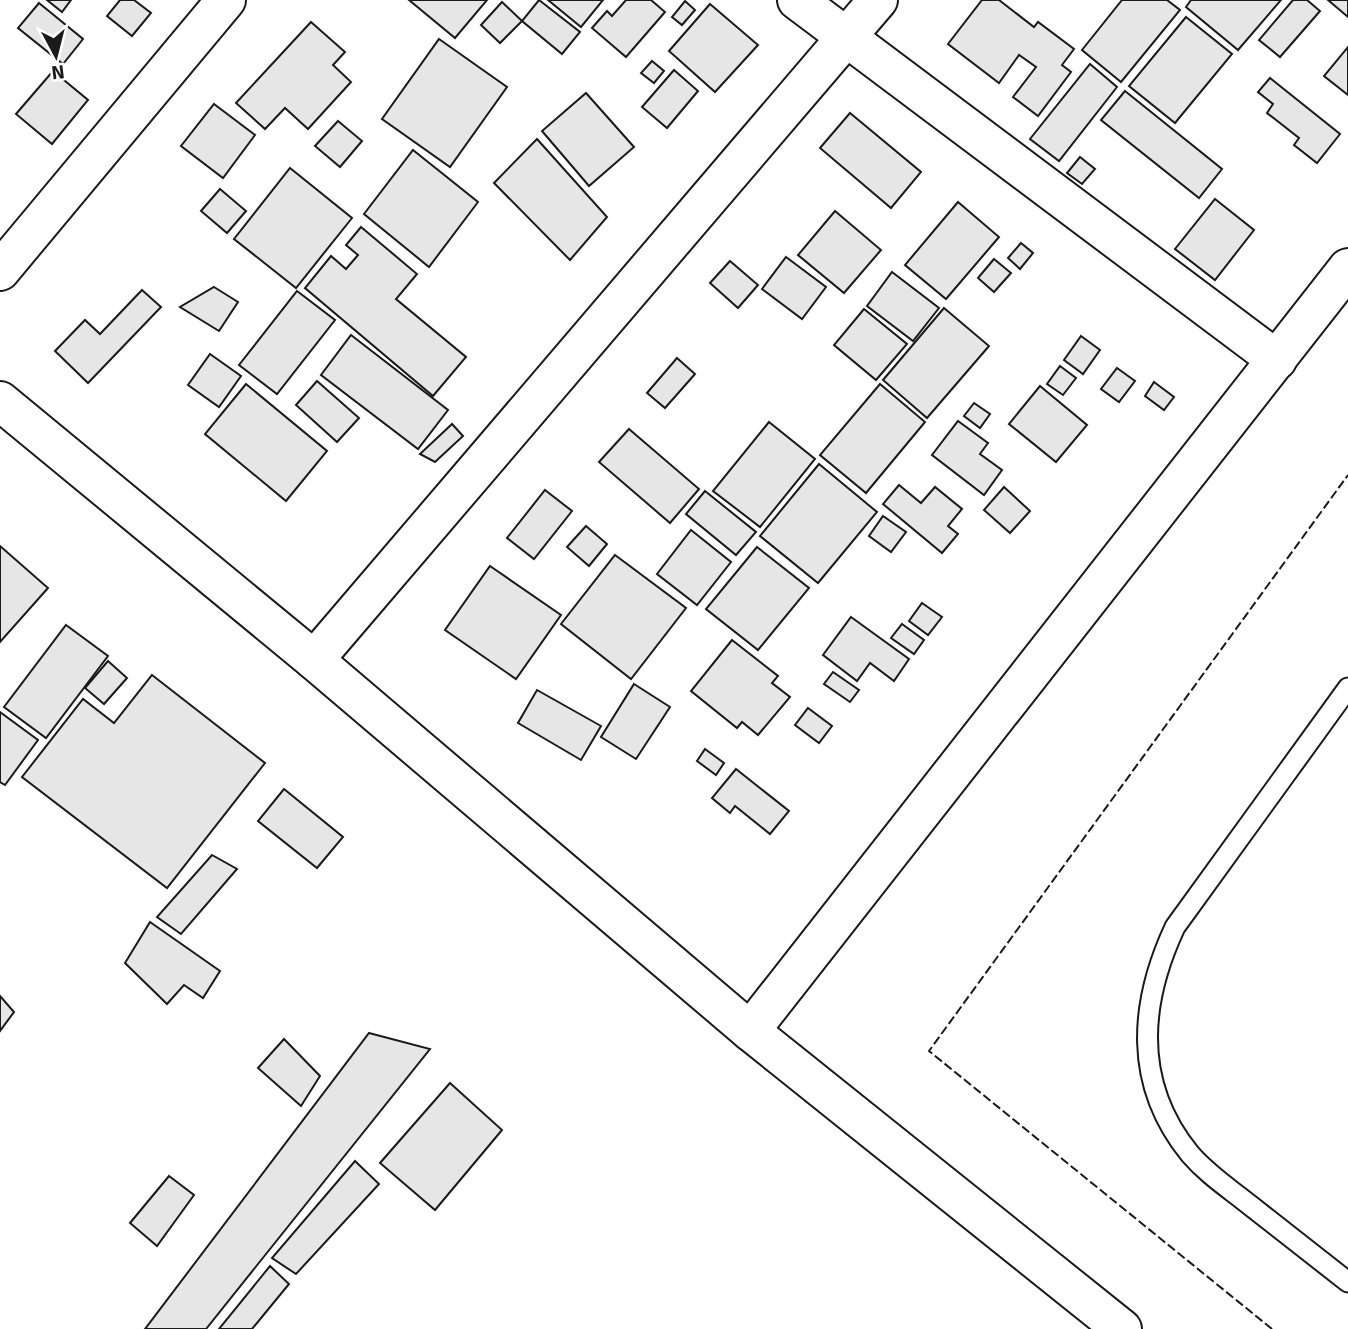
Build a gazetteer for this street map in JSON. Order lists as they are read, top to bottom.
{
  "north": "bottom"
}
